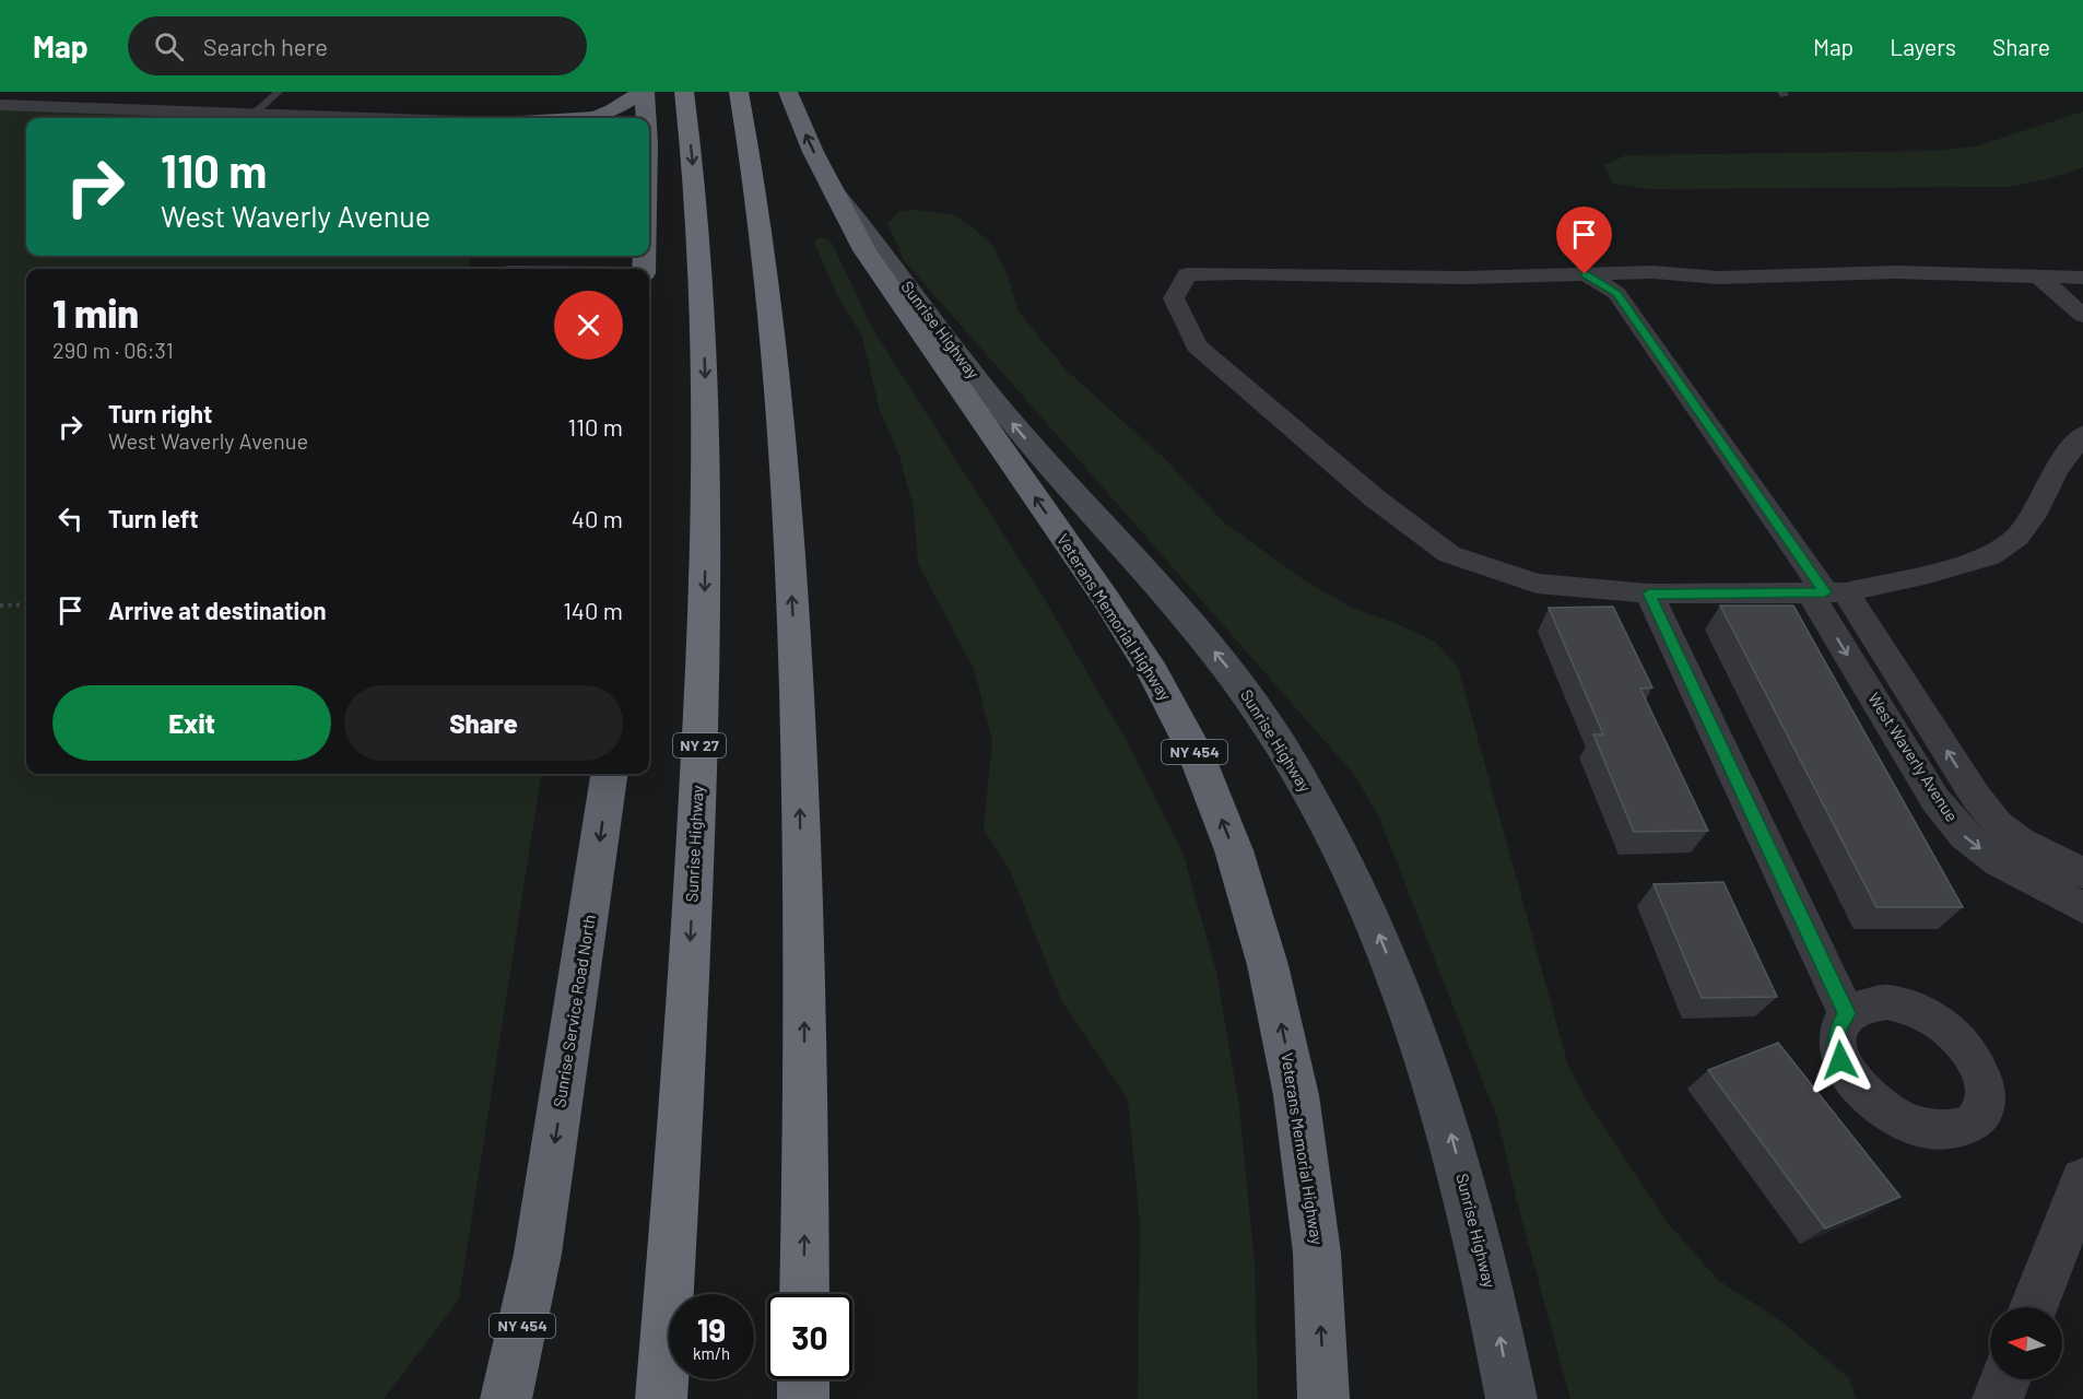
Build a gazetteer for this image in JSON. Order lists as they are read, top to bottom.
{
  "streets": {
    "highway": [
      "Sunrise Highway",
      "Veterans Memorial Highway",
      "NY 27",
      "NY 454",
      "Sunrise Service Road North"
    ],
    "street": ["West Waverly Avenue"]
  },
  "crossings": [
    ["Sunrise Highway", "Veterans Memorial Highway"],
    ["NY 454", "Sunrise Service Road North"]
  ],
  "north": "left",
  "page": {
    "header": "Map",
    "search": "Search here",
    "nav": ["Map", "Layers", "Share"],
    "turn": ["110 m", "West Waverly Avenue"],
    "heading": ["1 min", "290 m · 06:31"],
    "list": [
      {
        "name": "Turn right",
        "note": "West Waverly Avenue",
        "value": "110 m"
      },
      {
        "name": "Turn left",
        "value": "40 m"
      },
      {
        "name": "Arrive at destination",
        "value": "140 m"
      }
    ],
    "buttons": ["Exit", "Share"],
    "speed": "19 km/h",
    "limit": "30"
  }
}
